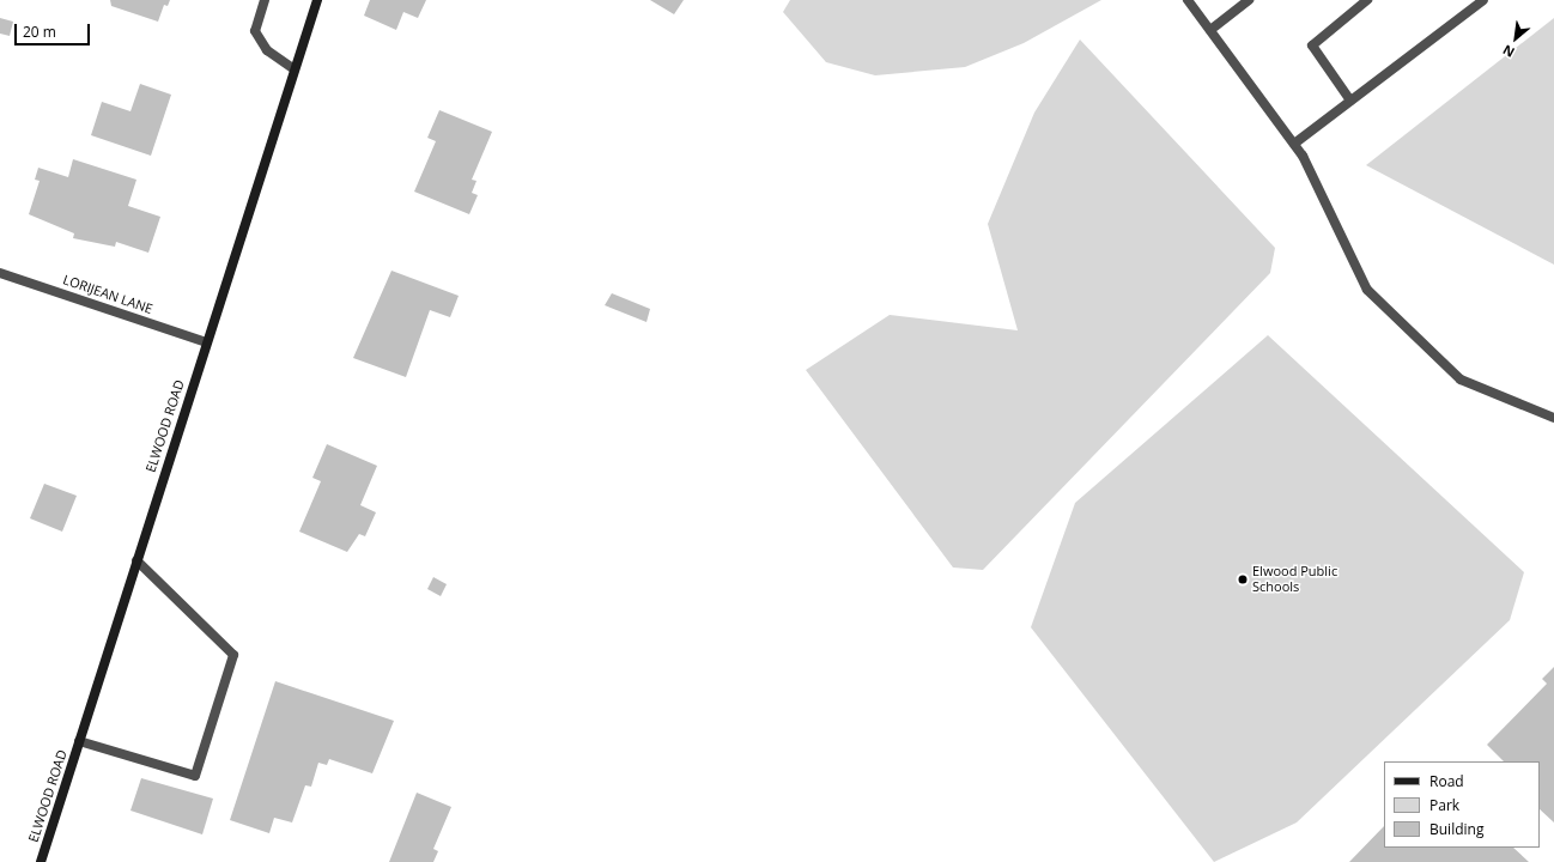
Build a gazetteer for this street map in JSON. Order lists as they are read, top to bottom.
{
  "streets": {
    "main road": ["ELWOOD ROAD"],
    "street": ["LORIJEAN LANE"]
  },
  "crossings": [
    ["LORIJEAN LANE", "ELWOOD ROAD"]
  ],
  "places": ["Elwood Public Schools"],
  "legend": ["Road", "Park", "Building"],
  "scale_bar": "20 m",
  "north": "bottom left"
}
